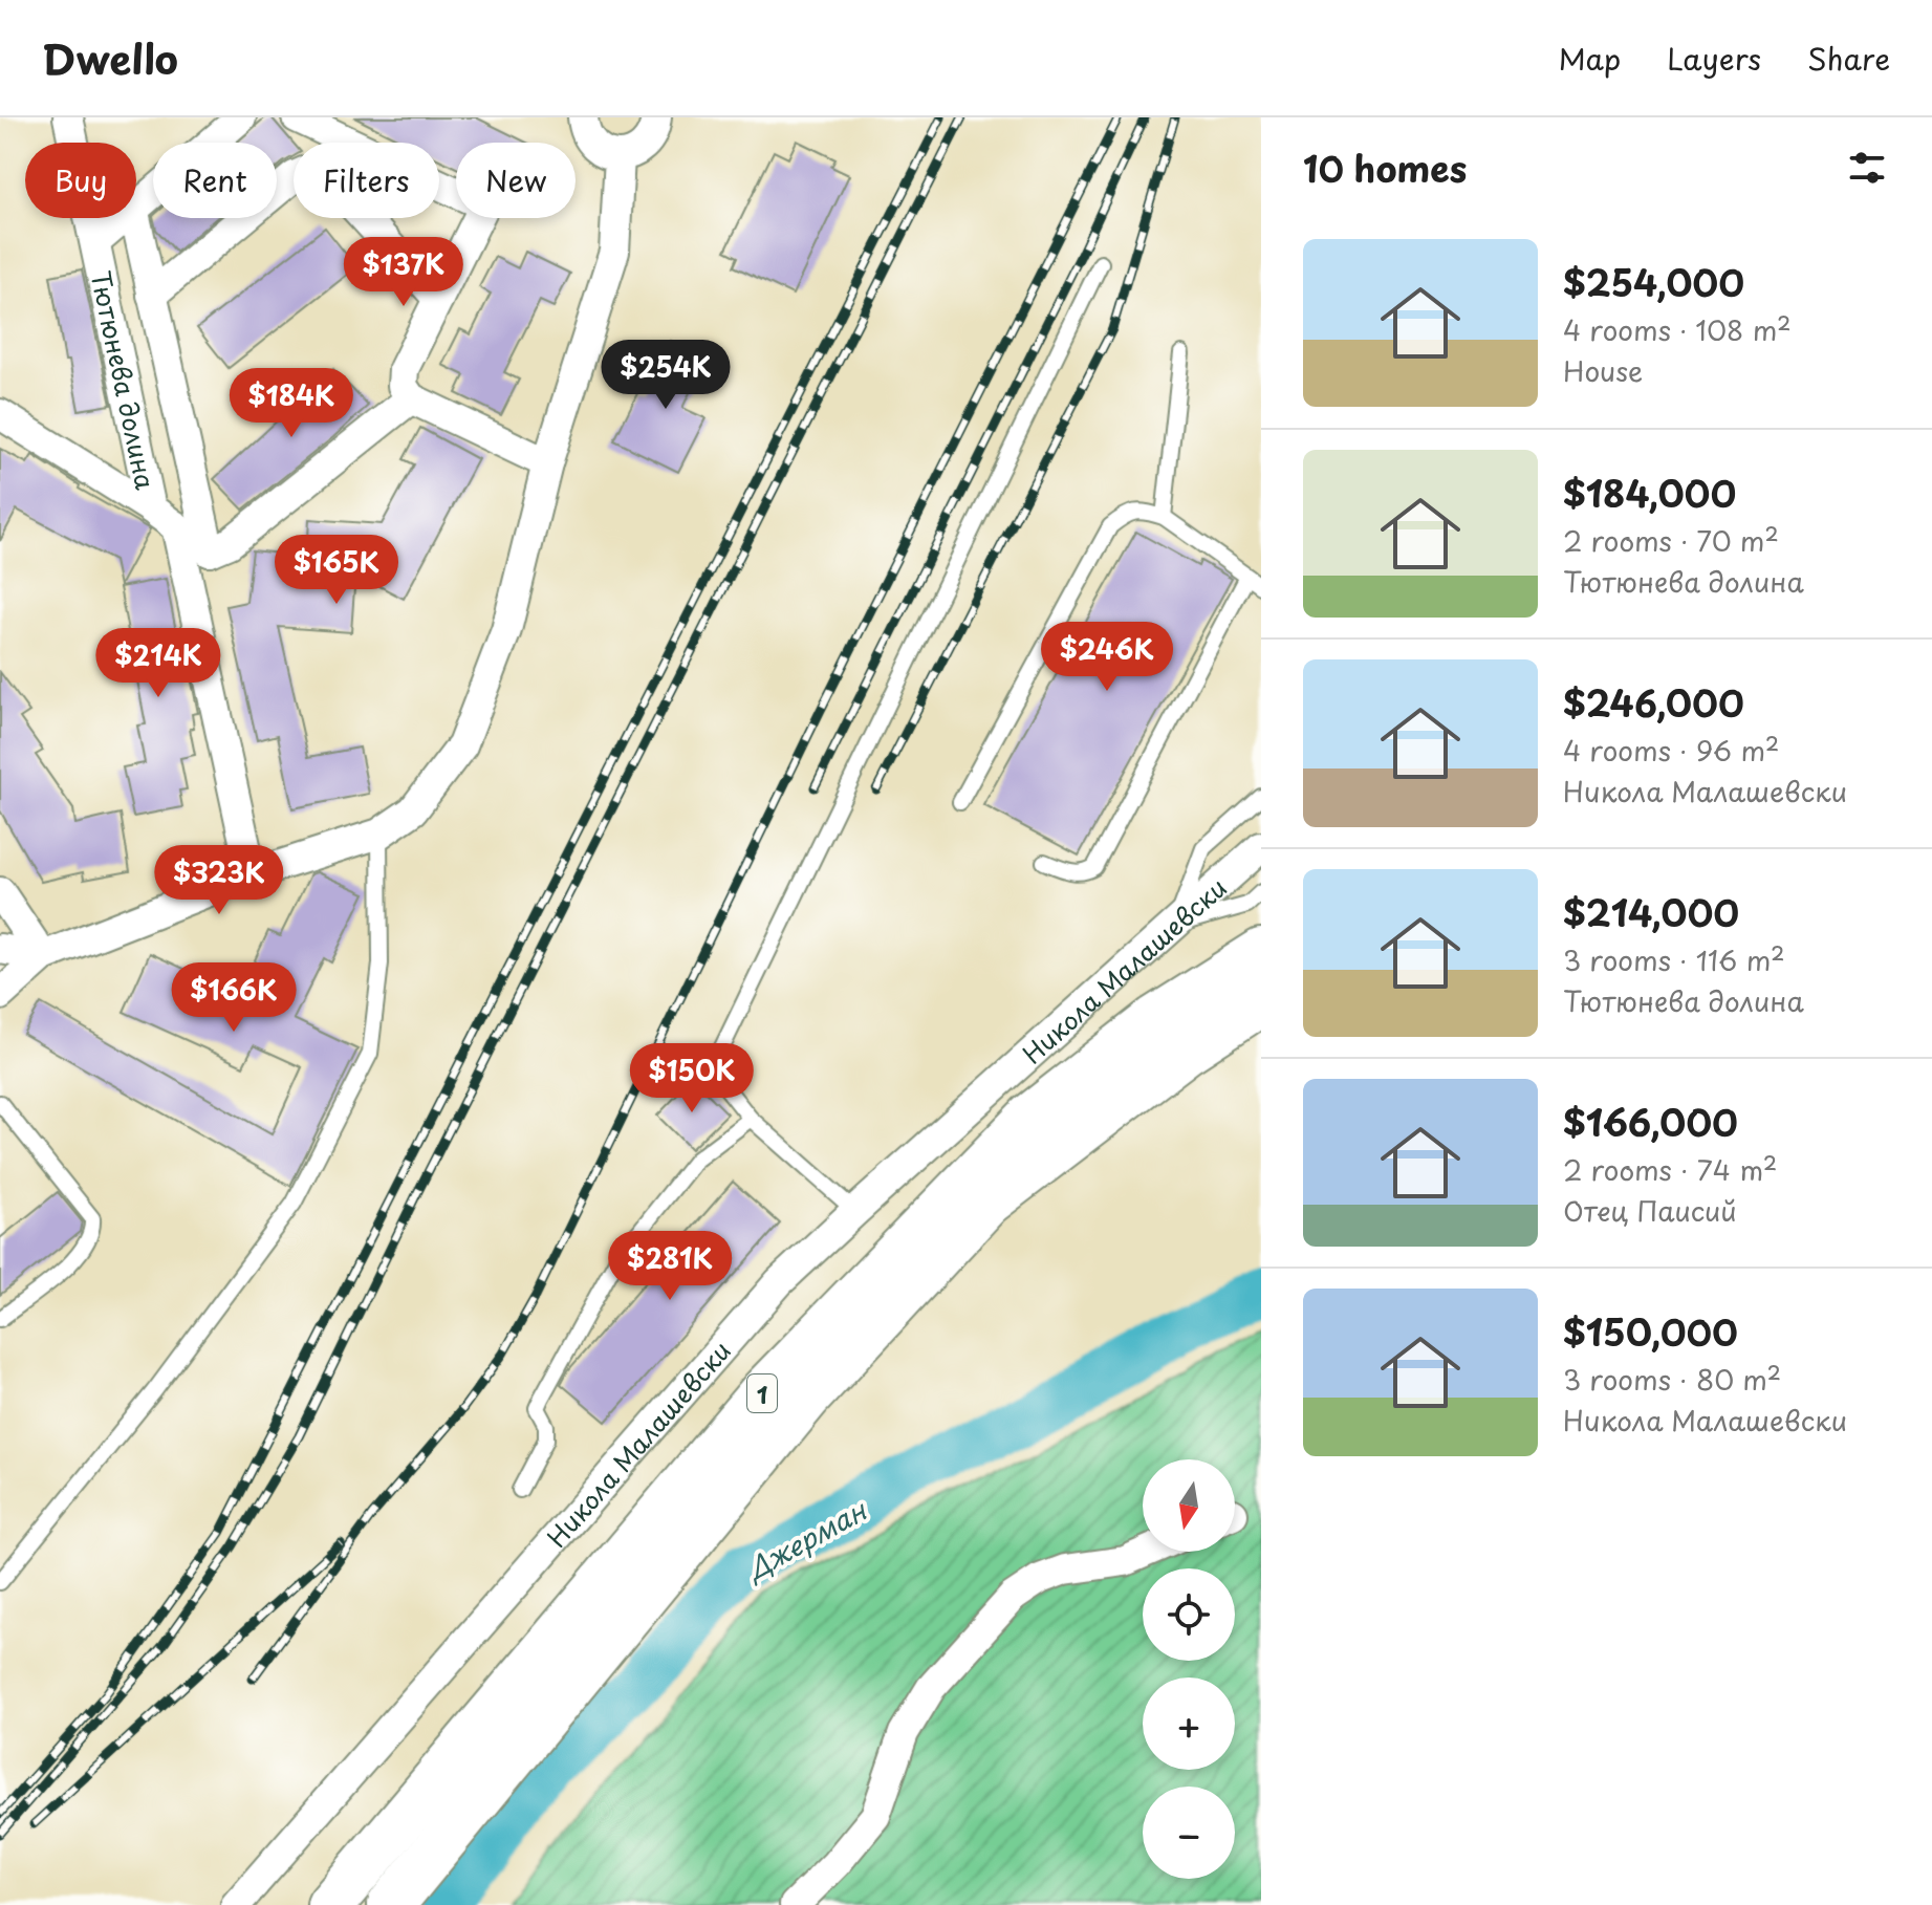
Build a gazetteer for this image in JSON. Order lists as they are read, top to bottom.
{
  "streets": {
    "main road": ["1"],
    "street": ["Тютюнева долина", "Никола Малашевски"]
  },
  "water": ["Джерман"],
  "north": "bottom",
  "page": {
    "header": "Dwello",
    "nav": ["Map", "Layers", "Share"],
    "heading": "10 homes",
    "chip": [
      "Buy",
      "Rent",
      "Filters",
      "New"
    ],
    "list": [
      {
        "name": "$254,000",
        "note": "4 rooms · 108 m² · House"
      },
      {
        "name": "$184,000",
        "note": "2 rooms · 70 m² · Тютюнева долина"
      },
      {
        "name": "$246,000",
        "note": "4 rooms · 96 m² · Никола Малашевски"
      },
      {
        "name": "$214,000",
        "note": "3 rooms · 116 m² · Тютюнева долина"
      },
      {
        "name": "$166,000",
        "note": "2 rooms · 74 m² · Отец Паисий"
      },
      {
        "name": "$150,000",
        "note": "3 rooms · 80 m² · Никола Малашевски"
      }
    ],
    "price": [
      "$137K",
      "$254K",
      "$184K",
      "$165K",
      "$246K",
      "$214K",
      "$323K",
      "$166K",
      "$150K",
      "$281K"
    ],
    "map_buttons": ["+", "−"]
  }
}
